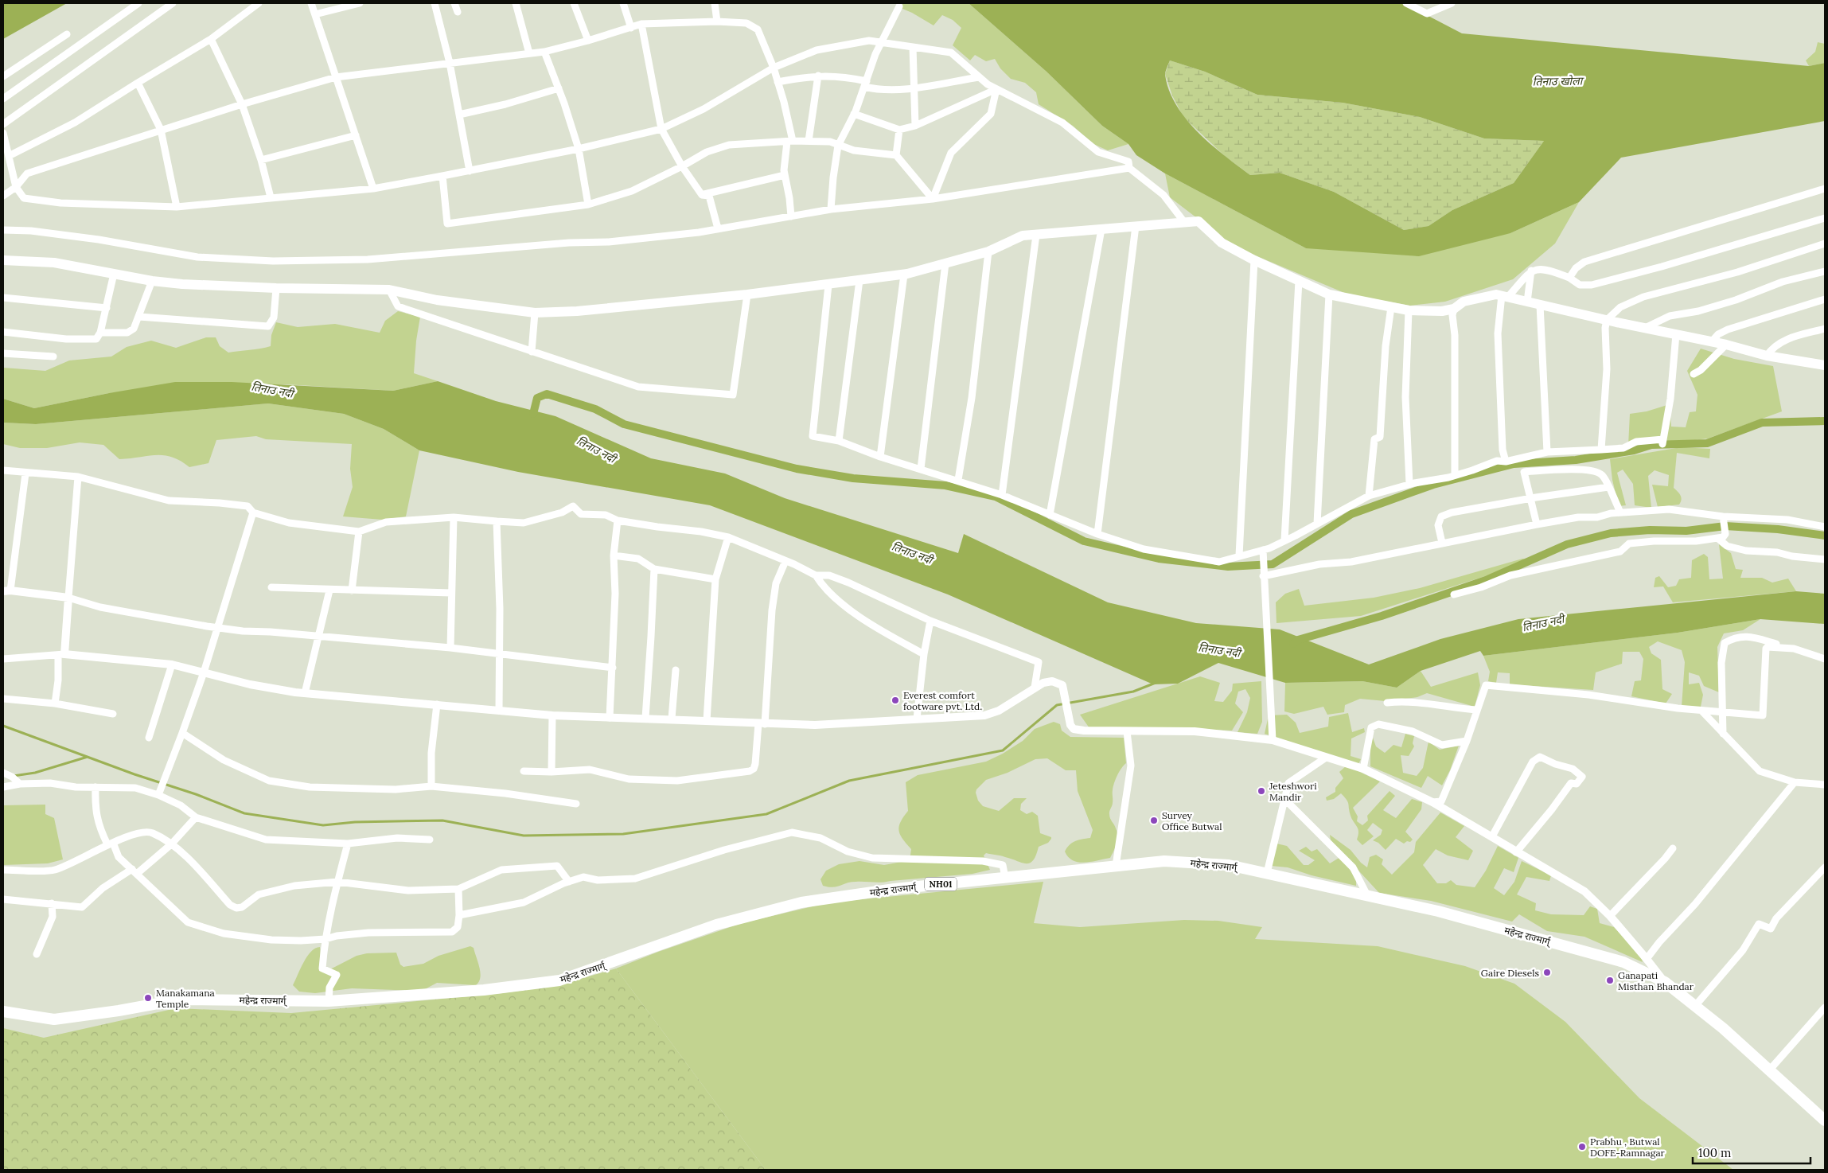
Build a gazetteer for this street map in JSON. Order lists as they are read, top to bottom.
{
  "streets": {
    "highway": ["महेन्द्र राज्मार्ग्", "NH01"]
  },
  "water": ["तिनाउ खोला", "तिनाउ नदी"],
  "places": [
    "Everest comfort footware pvt. Ltd.",
    "Jeteshwori Mandir",
    "Survey Office Butwal",
    "Gaire Diesels",
    "Ganapati Misthan Bhandar",
    "Manakamana Temple",
    "Prabhu , Butwal DOFE-Ramnagar"
  ],
  "scale_bar": "100 m"
}
